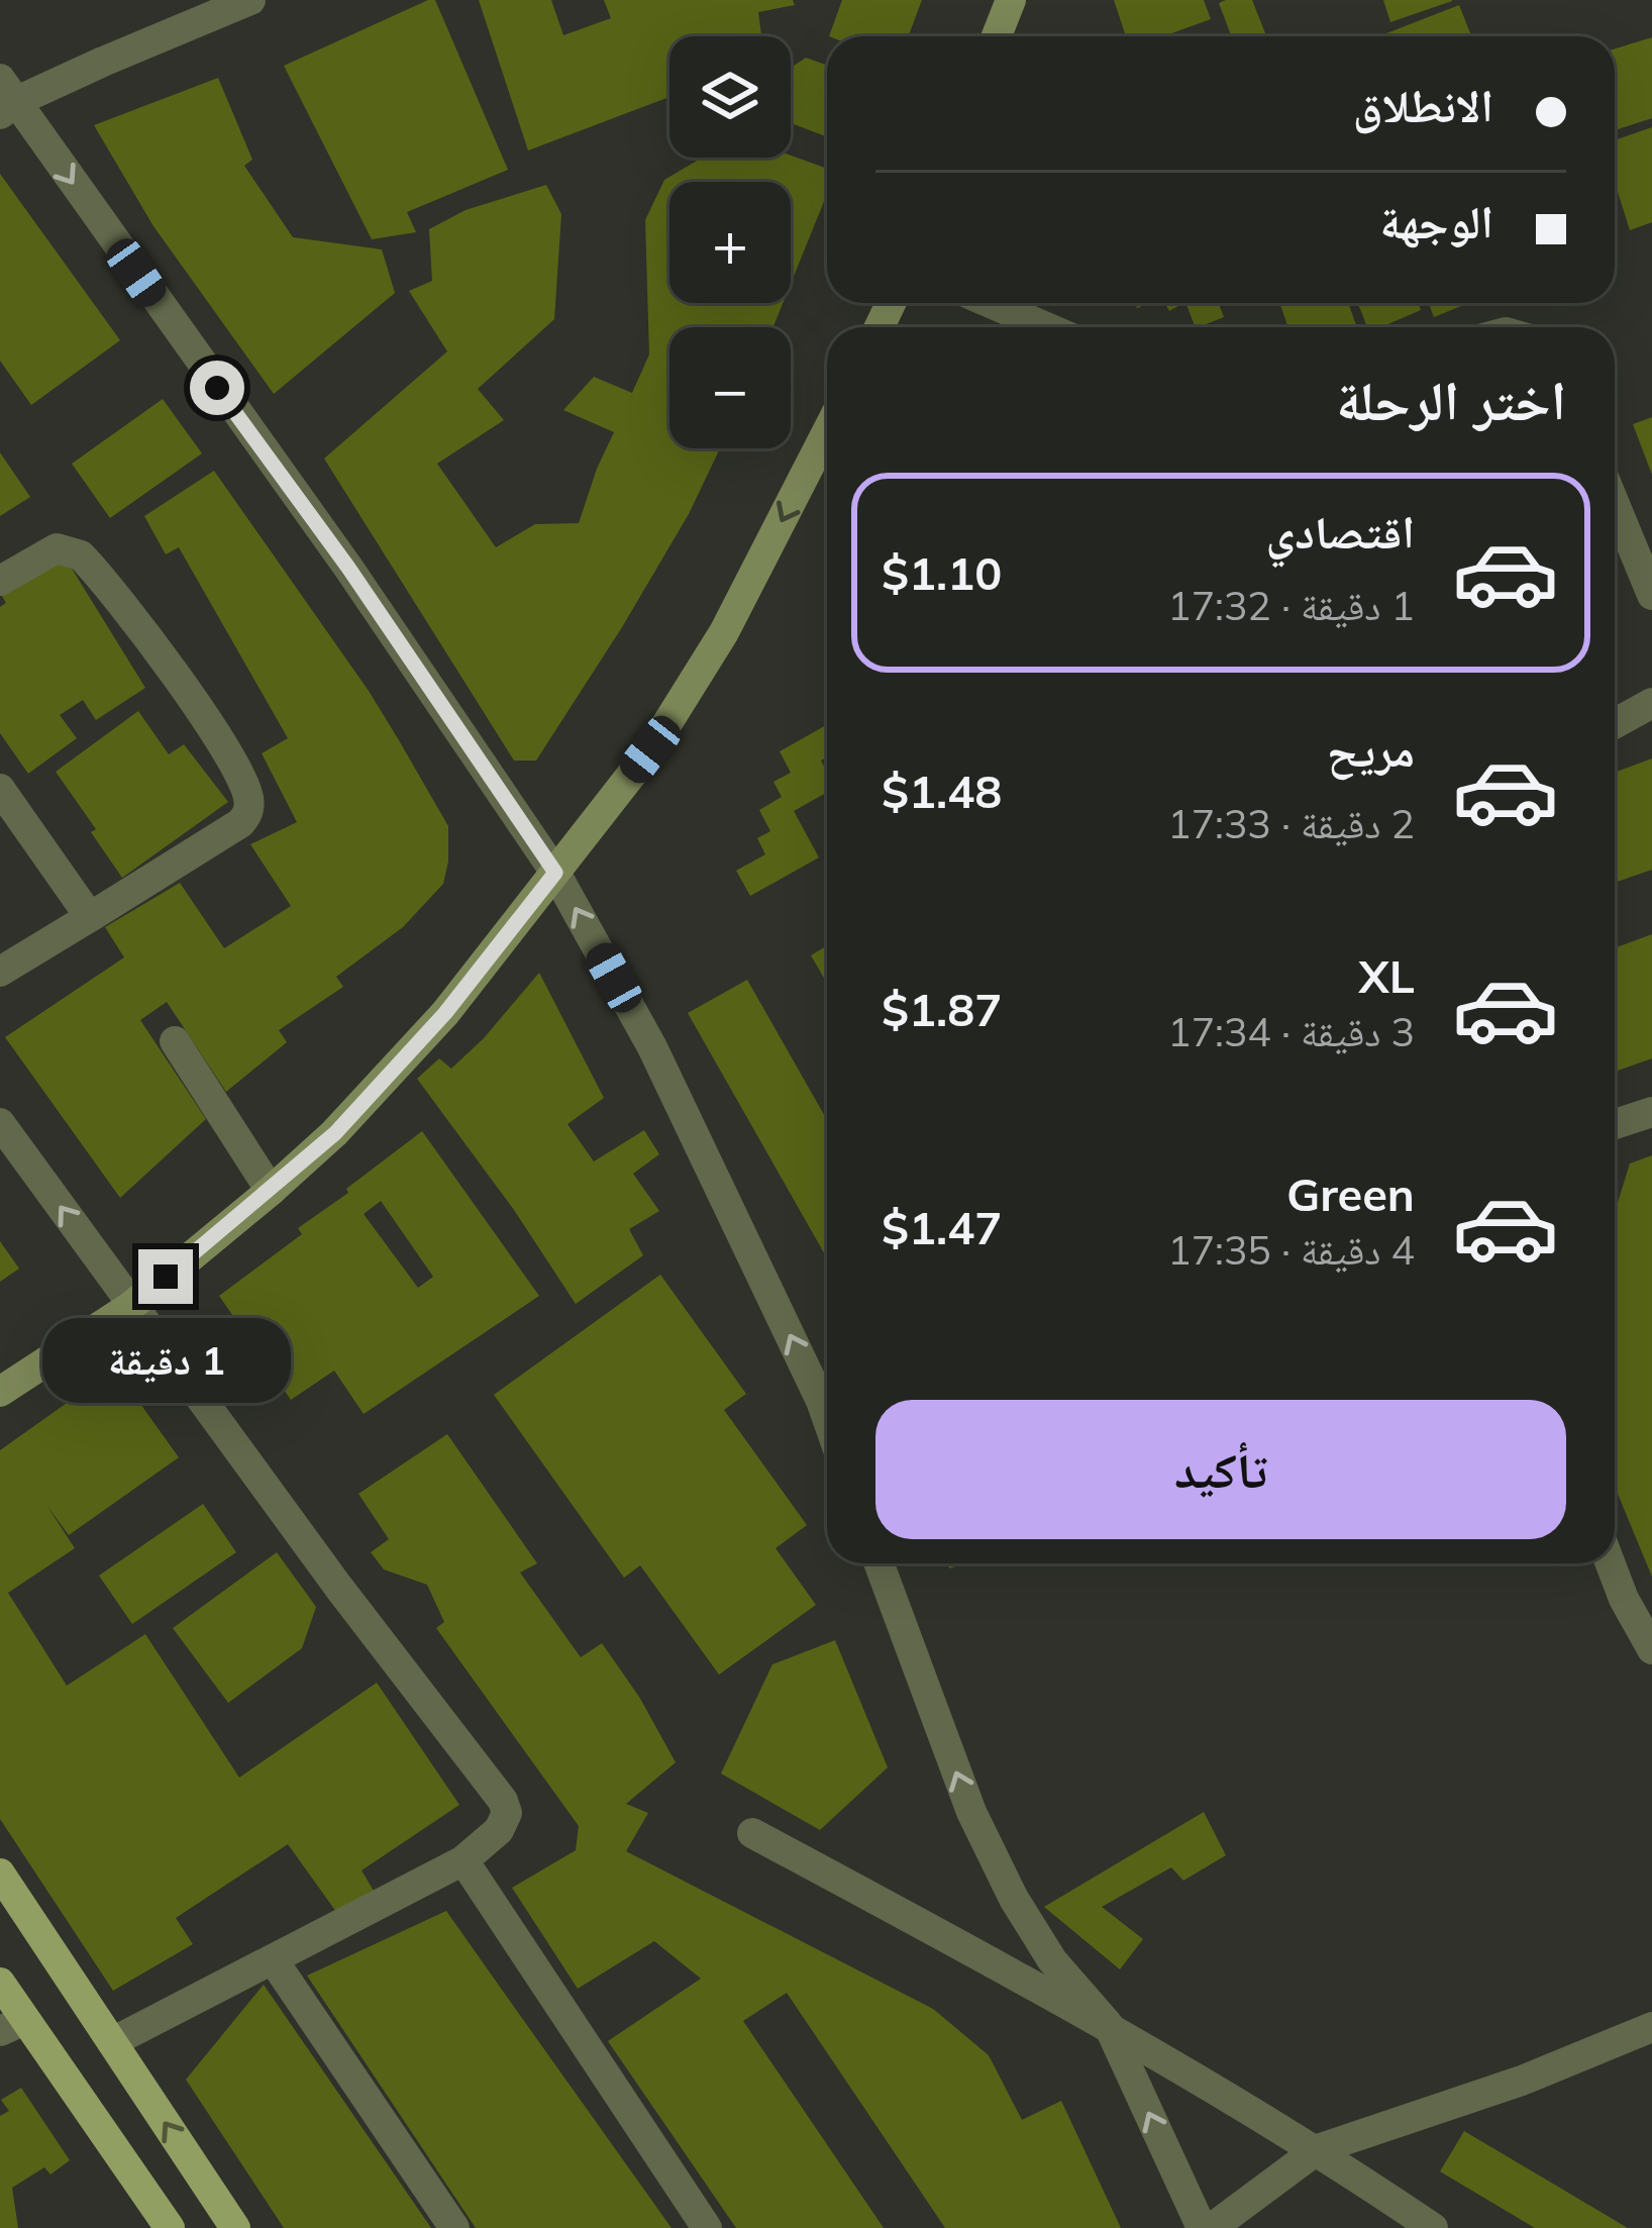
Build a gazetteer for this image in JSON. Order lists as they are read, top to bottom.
{
  "page": {
    "map_buttons": ["+", "−"],
    "banner": ["الانطلاق", "الوجهة"],
    "heading": "اختر الرحلة",
    "list": [
      {
        "name": "اقتصادي",
        "note": "1 دقيقة · 17:32",
        "value": "$1.10"
      },
      {
        "name": "مريح",
        "note": "2 دقيقة · 17:33",
        "value": "$1.48"
      },
      {
        "name": "XL",
        "note": "3 دقيقة · 17:34",
        "value": "$1.87"
      },
      {
        "name": "Green",
        "note": "4 دقيقة · 17:35",
        "value": "$1.47"
      }
    ],
    "bubble": "1 دقيقة",
    "buttons": "تأكيد"
  }
}
